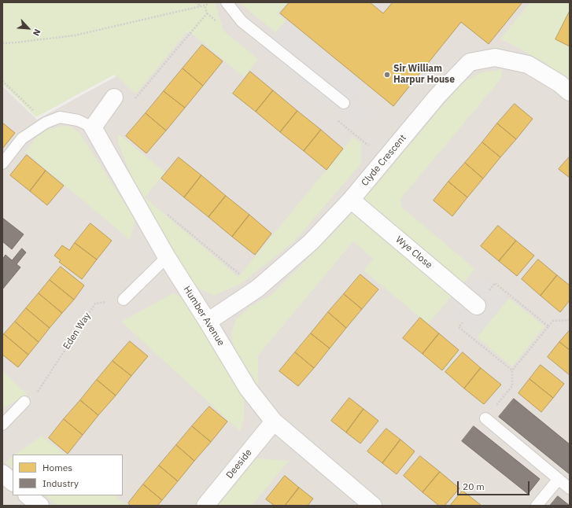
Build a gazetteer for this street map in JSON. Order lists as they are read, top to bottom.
{
  "streets": {
    "street": [
      "Clyde Crescent",
      "Wye Close",
      "Humber Avenue",
      "Deeside"
    ],
    "path": ["Eden Way"]
  },
  "crossings": [
    ["Clyde Crescent", "Wye Close"],
    ["Clyde Crescent", "Humber Avenue"],
    ["Humber Avenue", "Deeside"]
  ],
  "places": ["Sir William Harpur House"],
  "legend": ["Homes", "Industry"],
  "scale_bar": "20 m",
  "north": "bottom right"
}
